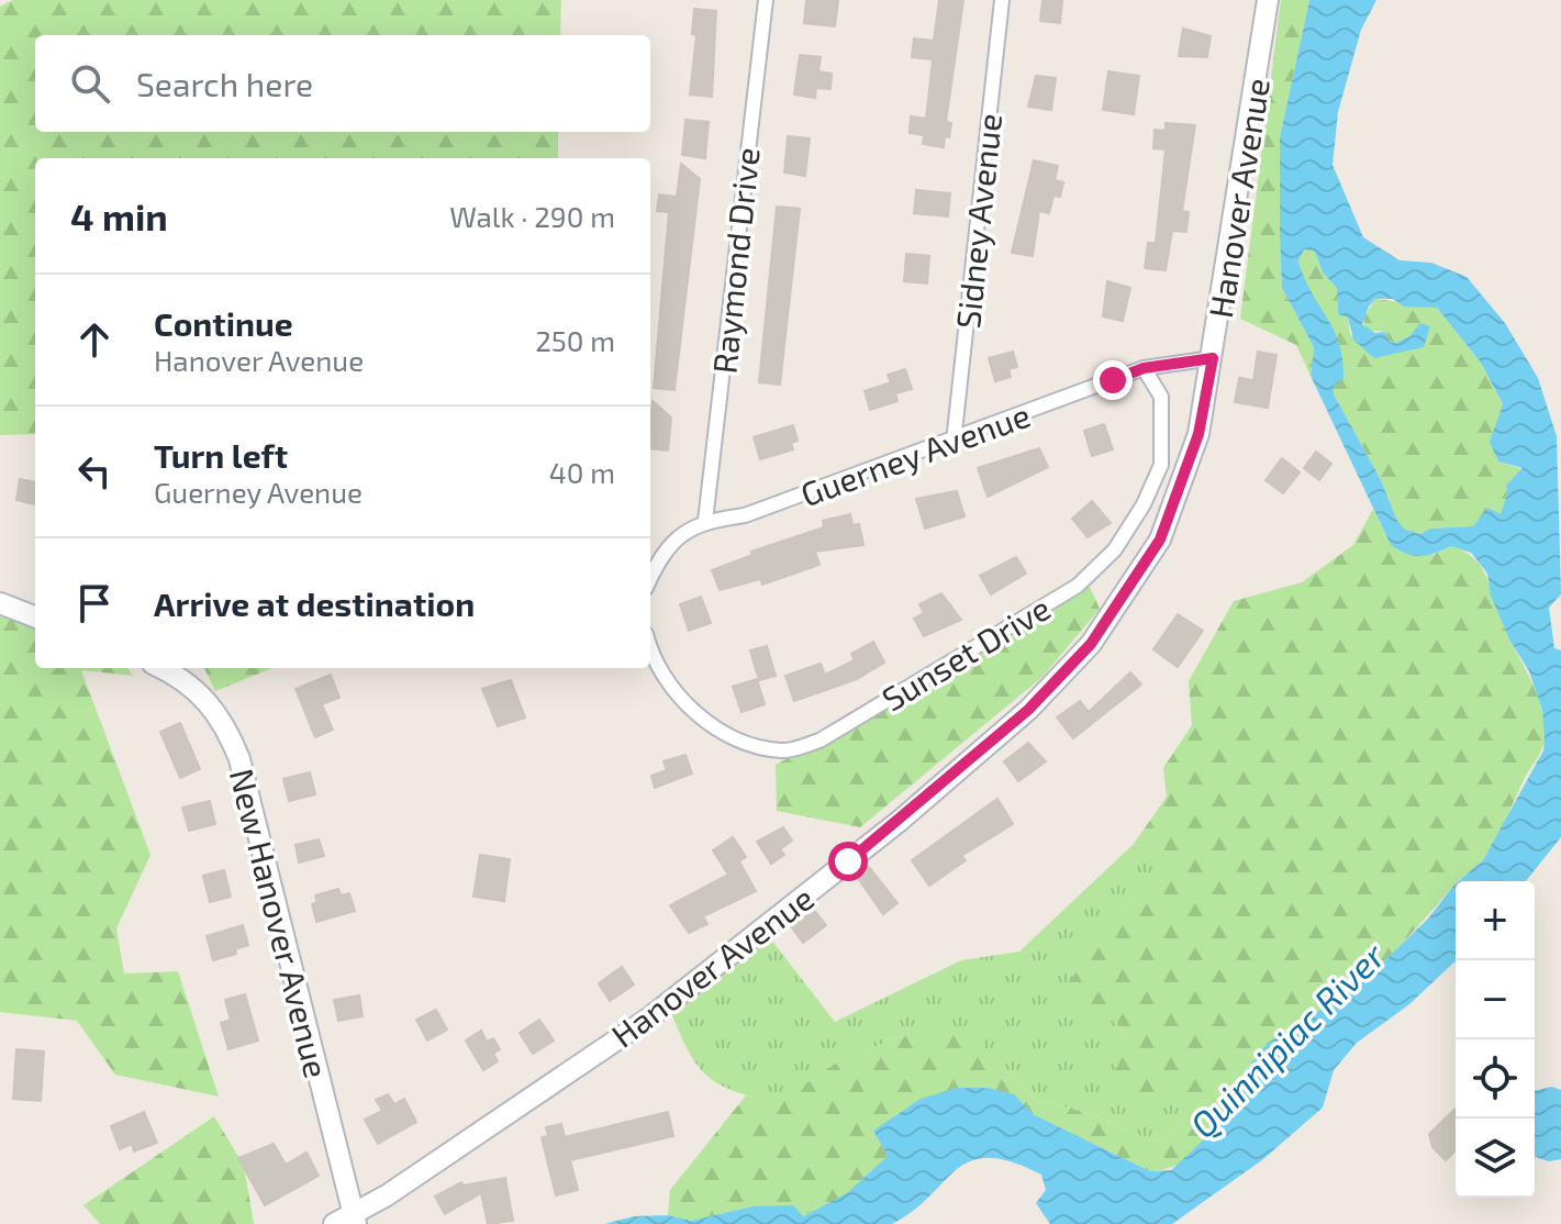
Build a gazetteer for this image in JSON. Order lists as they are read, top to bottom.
{
  "streets": {
    "main road": ["Hanover Avenue", "New Hanover Avenue"],
    "street": [
      "Sidney Avenue",
      "Raymond Drive",
      "Guerney Avenue",
      "Sunset Drive"
    ]
  },
  "crossings": [
    ["Hanover Avenue", "Guerney Avenue"],
    ["Hanover Avenue", "New Hanover Avenue"],
    ["Sidney Avenue", "Guerney Avenue"],
    ["Raymond Drive", "Guerney Avenue"],
    ["Guerney Avenue", "Sunset Drive"]
  ],
  "water": ["Quinnipiac River"],
  "page": {
    "search": "Search here",
    "heading": ["4 min", "Walk · 290 m"],
    "list": [
      ["Continue", "Hanover Avenue", "250 m"],
      ["Turn left", "Guerney Avenue", "40 m"],
      "Arrive at destination"
    ],
    "map_buttons": ["+", "−"]
  }
}
